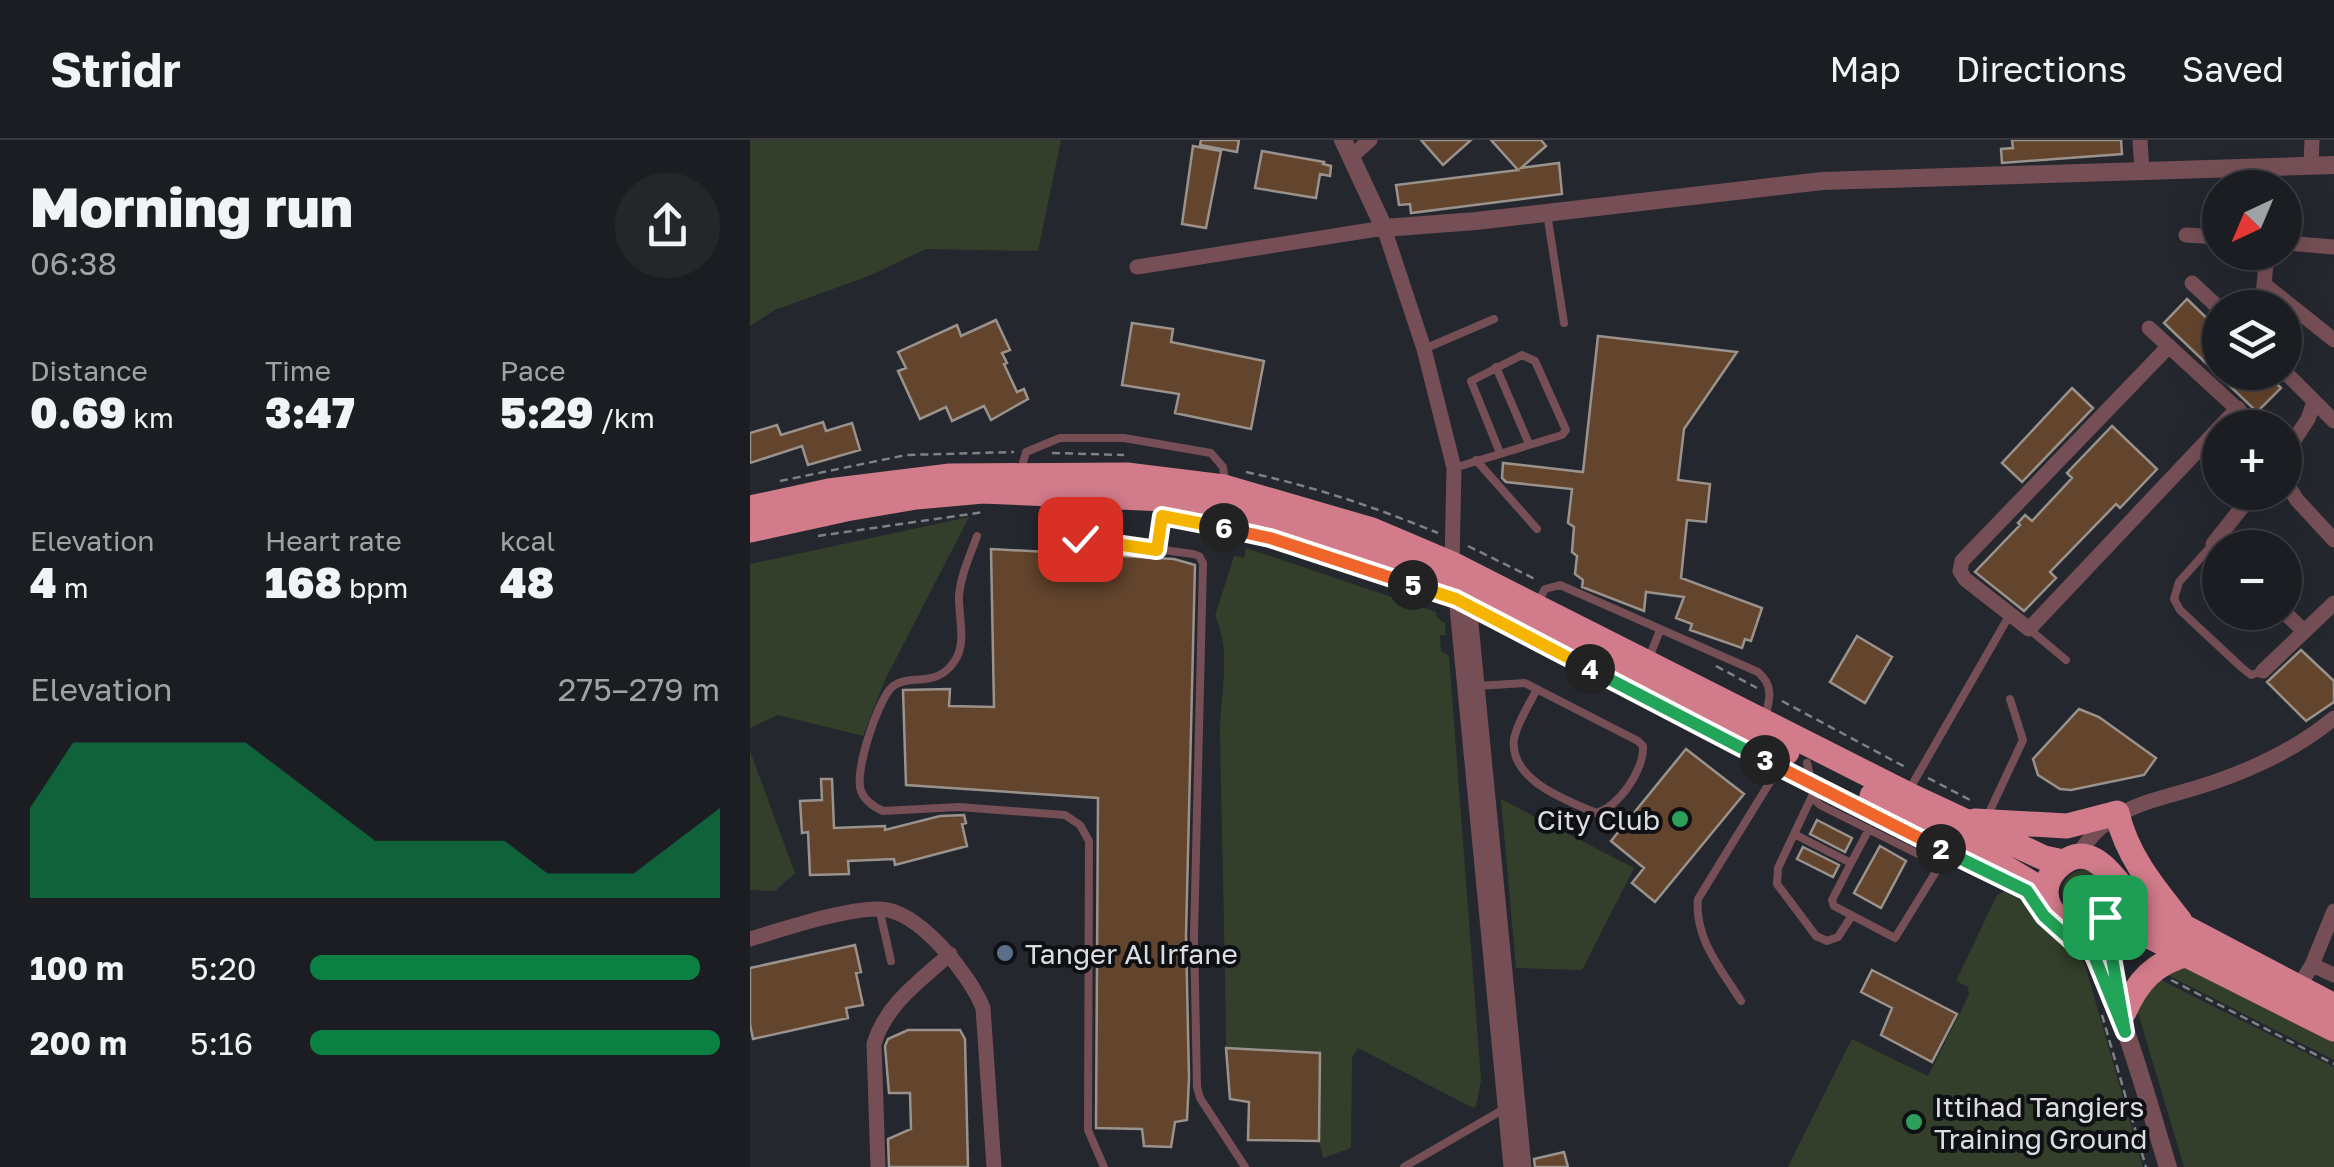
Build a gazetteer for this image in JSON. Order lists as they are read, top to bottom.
{
  "places": ["City Club", "Tanger Al Irfane", "Ittihad Tangiers Training Ground"],
  "north": "bottom left",
  "page": {
    "header": "Stridr",
    "nav": ["Map", "Directions", "Saved"],
    "heading": ["Morning run", "06:38"],
    "map_buttons": ["+", "−"],
    "stats": [
      ["Distance", "0.69 km"],
      ["Time", "3:47"],
      ["Pace", "5:29 /km"],
      ["Elevation", "4 m"],
      ["Heart rate", "168 bpm"],
      ["kcal", "48"]
    ],
    "pins": [
      "6",
      "5",
      "4",
      "3",
      "2"
    ],
    "chart": ["Elevation", "275–279 m"],
    "list": [
      {
        "name": "100 m",
        "note": "5:20"
      },
      {
        "name": "200 m",
        "note": "5:16"
      }
    ]
  }
}
